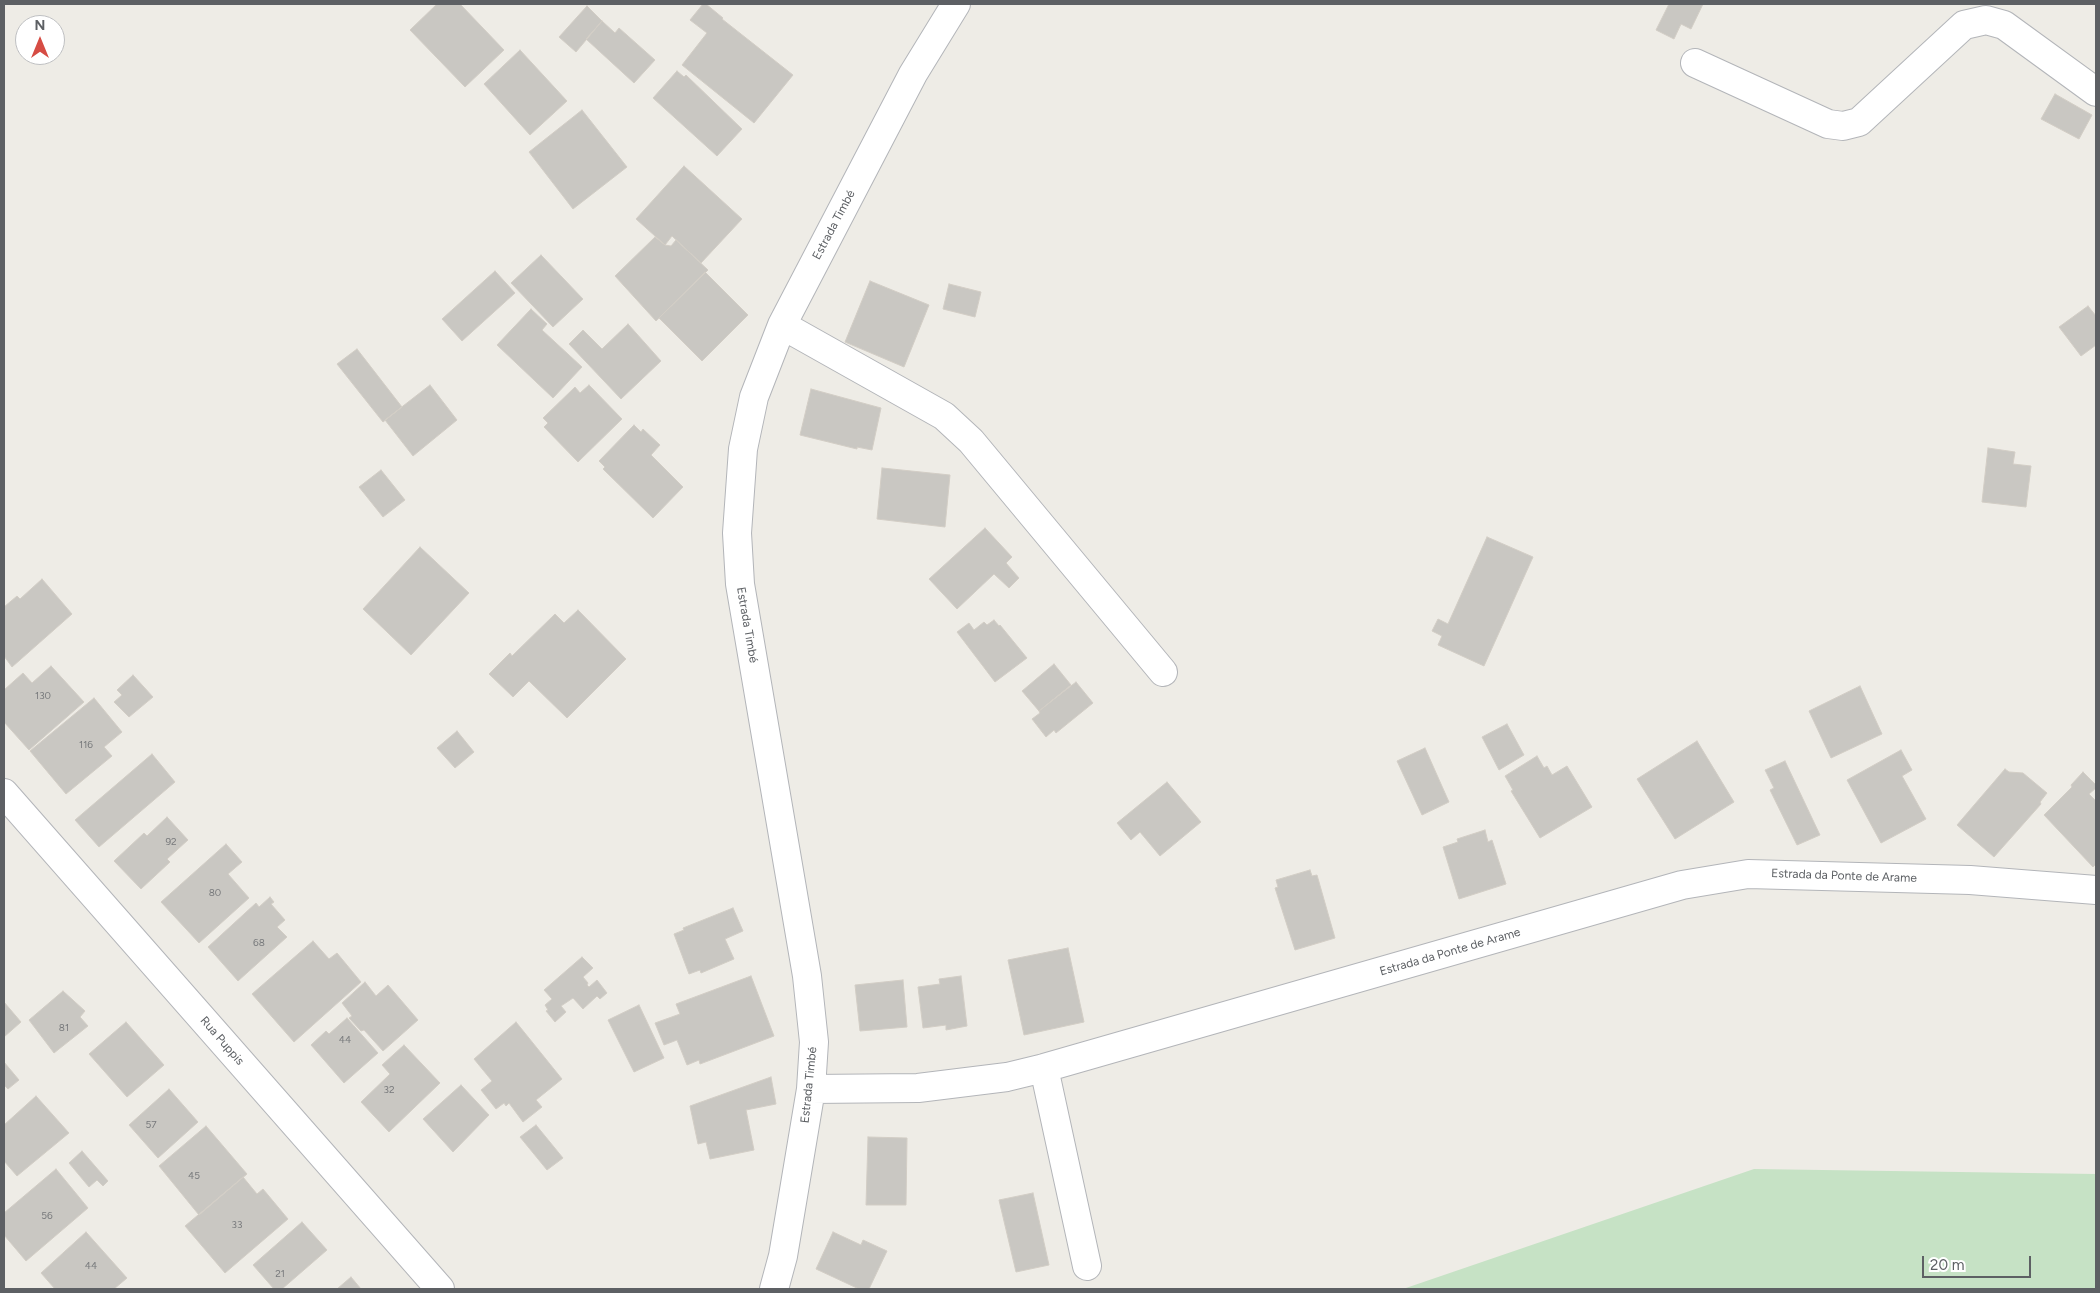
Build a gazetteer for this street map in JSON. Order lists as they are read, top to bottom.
{
  "streets": {
    "street": ["Estrada Timbé", "Estrada da Ponte de Arame", "Rua Puppis"]
  },
  "crossings": [
    ["Estrada Timbé", "Estrada da Ponte de Arame"]
  ],
  "house_numbers": [
    "130",
    "116",
    "92",
    "80",
    "68",
    "81",
    "44",
    "32",
    "57",
    "45",
    "56",
    "33",
    "44",
    "21"
  ],
  "scale_bar": "20 m",
  "north": "top"
}
